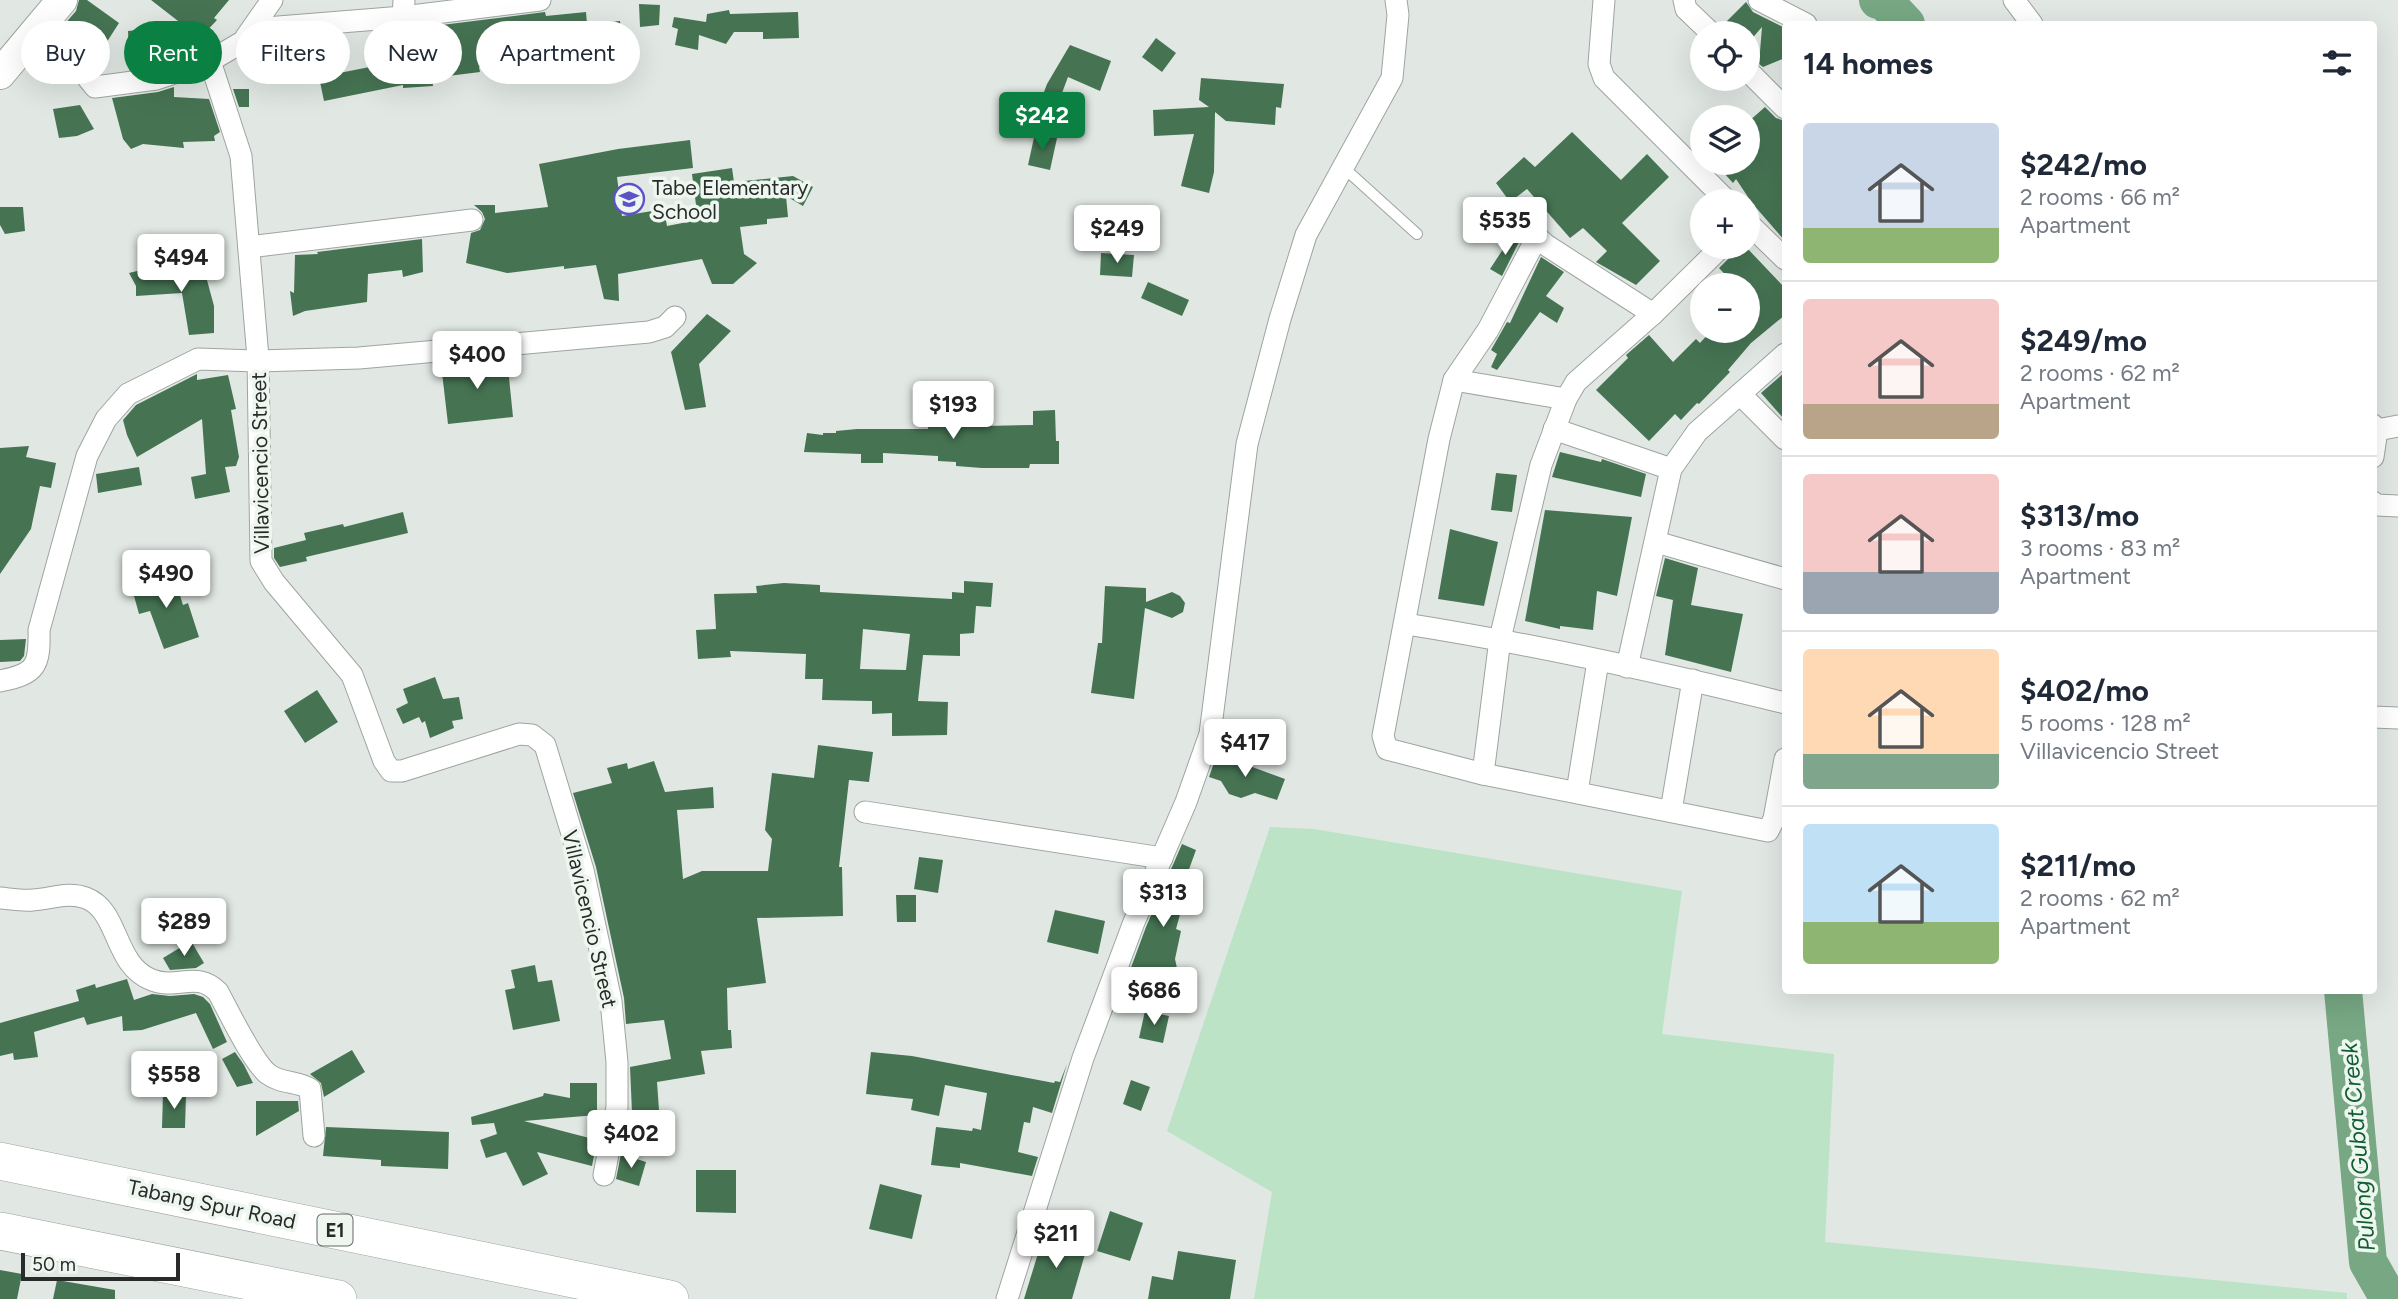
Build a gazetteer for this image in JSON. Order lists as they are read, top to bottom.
{
  "streets": {
    "highway": ["Tabang Spur Road", "E1"],
    "street": ["Villavicencio Street"]
  },
  "water": ["Pulong Gubat Creek"],
  "places": {
    "school or university": ["Tabe Elementary School"]
  },
  "scale_bar": "50 m",
  "page": {
    "map_buttons": ["+", "−"],
    "chip": [
      "Buy",
      "Rent",
      "Filters",
      "New",
      "Apartment"
    ],
    "heading": "14 homes",
    "price": [
      "$242",
      "$535",
      "$249",
      "$494",
      "$400",
      "$193",
      "$490",
      "$417",
      "$313",
      "$289",
      "$686",
      "$558",
      "$402",
      "$211"
    ],
    "list": [
      {
        "name": "$242/mo",
        "note": "2 rooms · 66 m² · Apartment"
      },
      {
        "name": "$249/mo",
        "note": "2 rooms · 62 m² · Apartment"
      },
      {
        "name": "$313/mo",
        "note": "3 rooms · 83 m² · Apartment"
      },
      {
        "name": "$402/mo",
        "note": "5 rooms · 128 m² · Villavicencio Street"
      },
      {
        "name": "$211/mo",
        "note": "2 rooms · 62 m² · Apartment"
      }
    ],
    "scale": "50 m"
  }
}
